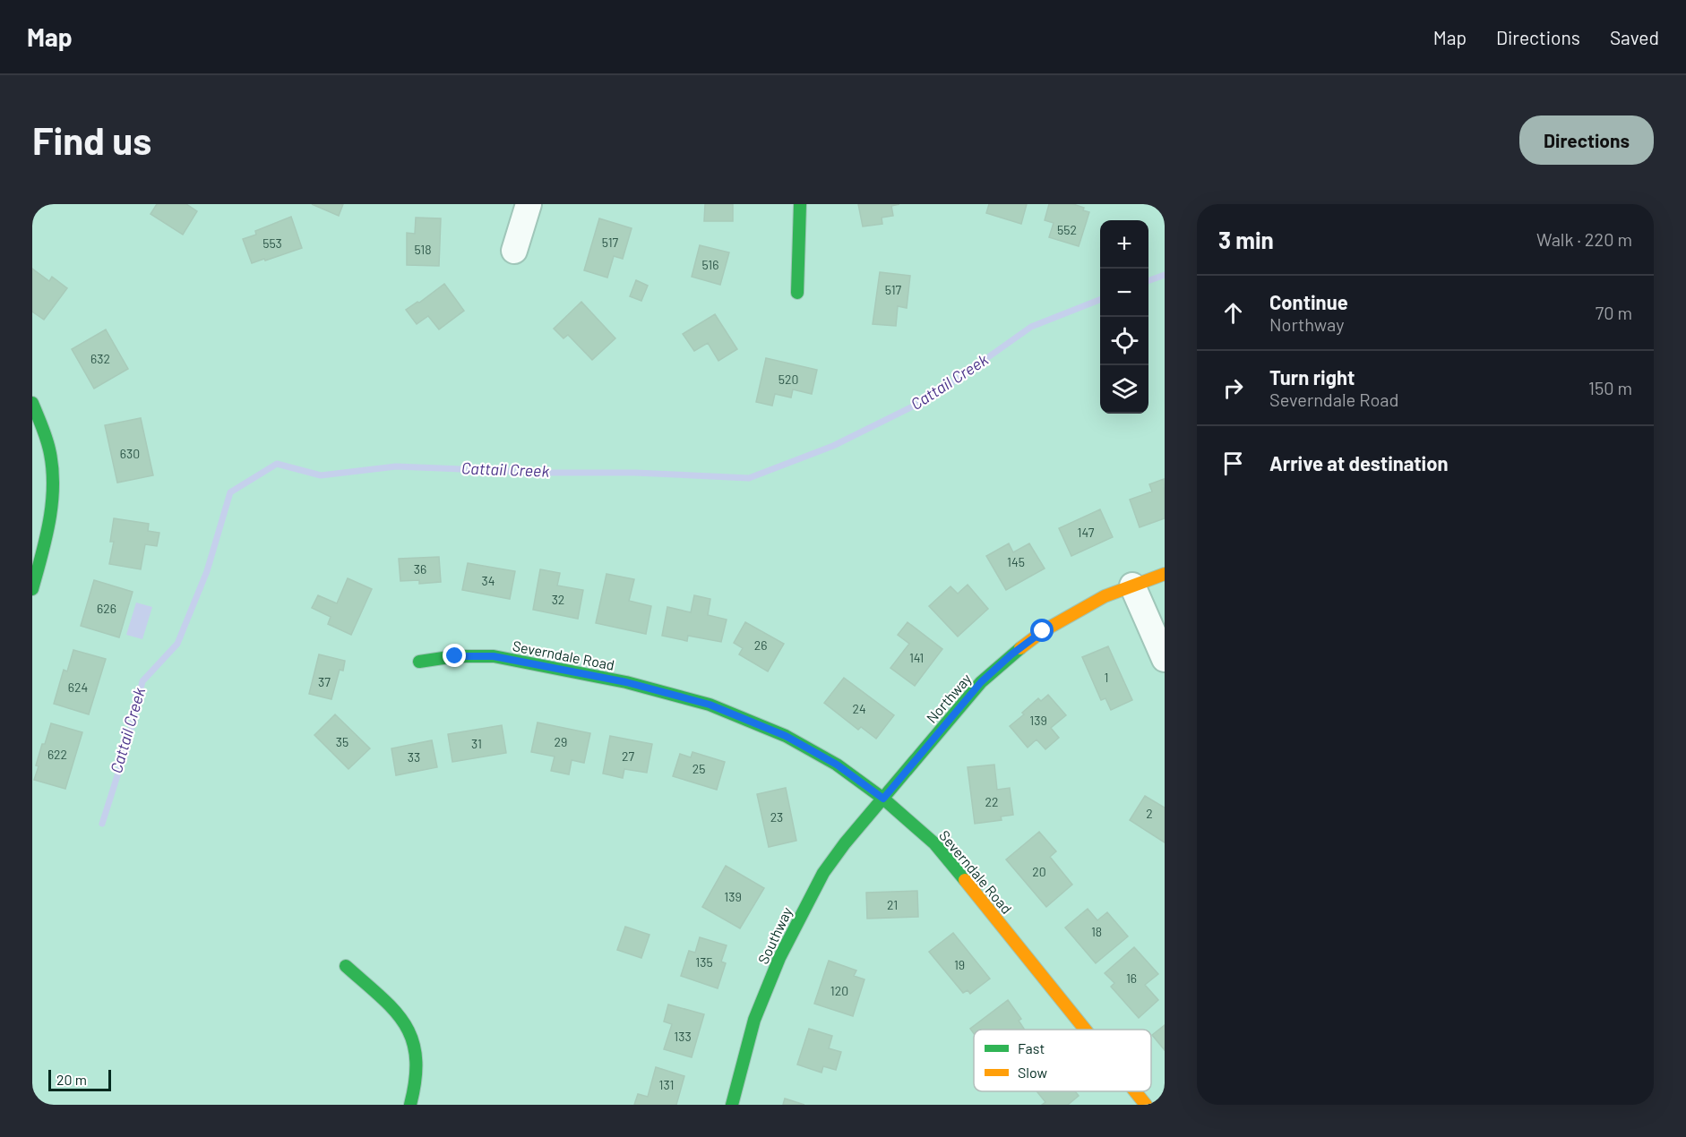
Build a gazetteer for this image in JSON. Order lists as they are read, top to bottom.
{
  "streets": {
    "street": ["Severndale Road", "Northway", "Southway"]
  },
  "crossings": [
    ["Severndale Road", "Northway"],
    ["Severndale Road", "Southway"],
    ["Northway", "Southway"]
  ],
  "water": ["Cattail Creek"],
  "house_numbers": [
    "552",
    "517",
    "553",
    "518",
    "516",
    "517",
    "632",
    "520",
    "630",
    "147",
    "145",
    "36",
    "34",
    "32",
    "626",
    "26",
    "141",
    "1",
    "37",
    "624",
    "24",
    "139",
    "35",
    "29",
    "31",
    "622",
    "27",
    "33",
    "25",
    "22",
    "2",
    "23",
    "20",
    "139",
    "21",
    "18",
    "135",
    "19",
    "16",
    "120",
    "133",
    "131"
  ],
  "legend": ["Fast", "Slow"],
  "scale_bar": "20 m",
  "page": {
    "header": "Map",
    "nav": ["Map", "Directions", "Saved"],
    "buttons": "Directions",
    "title": "Find us",
    "heading": ["3 min", "Walk · 220 m"],
    "map_buttons": ["+", "−"],
    "list": [
      ["Continue", "Northway", "70 m"],
      ["Turn right", "Severndale Road", "150 m"],
      "Arrive at destination"
    ],
    "scale": "20 m"
  }
}
